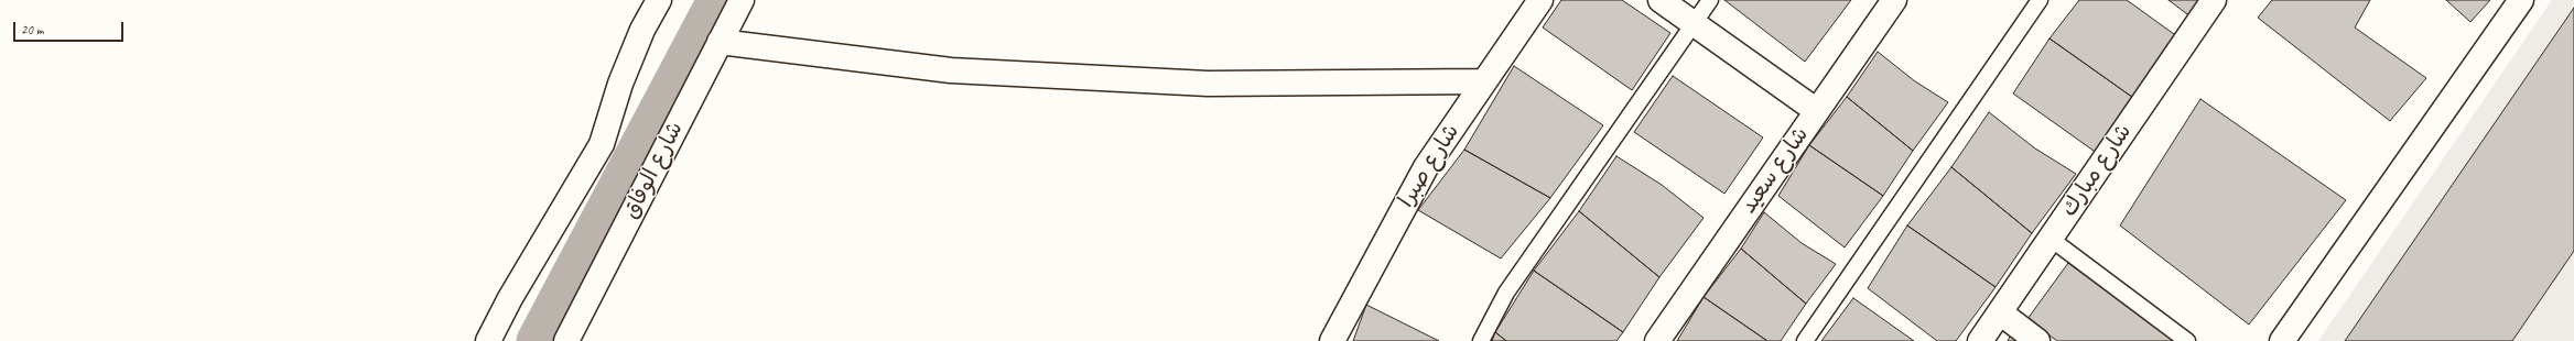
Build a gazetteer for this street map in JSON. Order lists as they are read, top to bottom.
{
  "streets": {
    "street": [
      "شارع صبرا",
      "شارع الوفاق",
      "شارع سعيد",
      "شارع مبارك"
    ]
  },
  "scale_bar": "20 m"
}
